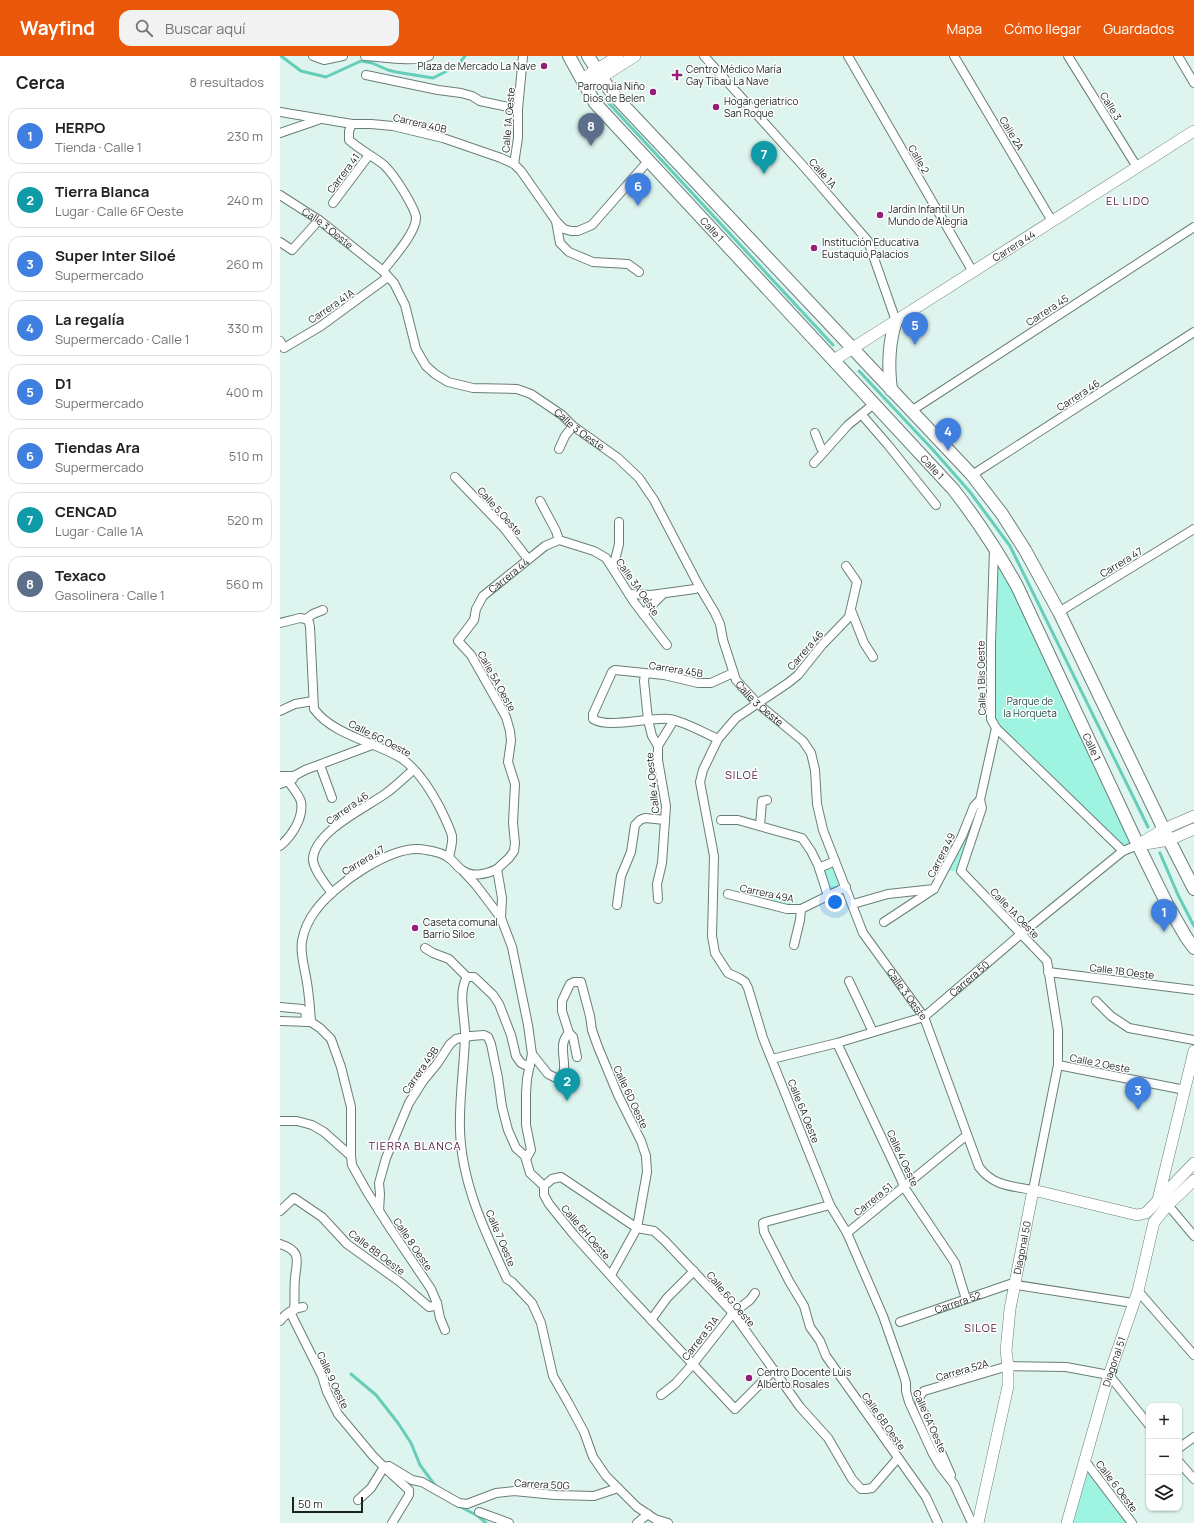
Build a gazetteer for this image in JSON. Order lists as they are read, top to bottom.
{
  "streets": {
    "main road": ["Calle 1"],
    "street": [
      "Calle 3",
      "Calle 1A Oeste",
      "Carrera 40B",
      "Calle 2A",
      "Calle 2",
      "Carrera 41",
      "Calle 1A",
      "Calle 3 Oeste",
      "Carrera 44",
      "Carrera 41A",
      "Carrera 45",
      "Carrera 46",
      "Calle 5 Oeste",
      "Carrera 47",
      "Calle 3A Oeste",
      "Carrera 45B",
      "Calle 1 Bis Oeste",
      "Calle 5A Oeste",
      "Calle 6G Oeste",
      "Calle 4 Oeste",
      "Carrera 49",
      "Carrera 49A",
      "Calle 1B Oeste",
      "Carrera 50",
      "Calle 2 Oeste",
      "Carrera 49B",
      "Calle 6D Oeste",
      "Calle 6A Oeste",
      "Carrera 51",
      "Calle 6H Oeste",
      "Calle 7 Oeste",
      "Calle 8 Oeste",
      "Diagonal 50",
      "Calle 8B Oeste",
      "Carrera 52",
      "Carrera 51A",
      "Diagonal 51",
      "Carrera 52A",
      "Calle 9 Oeste",
      "Calle 6B Oeste",
      "Carrera 50G",
      "Calle 6 Oeste"
    ]
  },
  "crossings": [
    ["Calle 3", "Carrera 44"],
    ["Calle 1A Oeste", "Carrera 40B"],
    ["Calle 1A Oeste", "Carrera 49"],
    ["Calle 1A Oeste", "Calle 1B Oeste"],
    ["Calle 1A Oeste", "Carrera 50"],
    ["Calle 1A Oeste", "Diagonal 50"],
    ["Carrera 40B", "Carrera 41A"],
    ["Calle 2A", "Carrera 44"],
    ["Calle 2", "Carrera 44"],
    ["Carrera 41", "Carrera 41A"],
    ["Calle 1A", "Carrera 44"],
    ["Calle 3 Oeste", "Carrera 41A"],
    ["Calle 3 Oeste", "Carrera 46"],
    ["Calle 3 Oeste", "Carrera 45B"],
    ["Calle 3 Oeste", "Carrera 49"],
    ["Calle 3 Oeste", "Carrera 49A"],
    ["Calle 3 Oeste", "Carrera 50"],
    ["Calle 3 Oeste", "Carrera 51"],
    ["Calle 3 Oeste", "Diagonal 50"],
    ["Calle 1", "Carrera 44"],
    ["Calle 1", "Carrera 45"],
    ["Calle 1", "Carrera 46"],
    ["Calle 1", "Carrera 47"],
    ["Calle 1", "Calle 1 Bis Oeste"],
    ["Calle 1", "Carrera 50"],
    ["Carrera 44", "Calle 5 Oeste"],
    ["Carrera 44", "Calle 3A Oeste"],
    ["Carrera 44", "Calle 5A Oeste"],
    ["Carrera 46", "Carrera 47"],
    ["Carrera 46", "Calle 6G Oeste"],
    ["Carrera 46", "Calle 6A Oeste"],
    ["Carrera 47", "Calle 6G Oeste"],
    ["Carrera 45B", "Calle 4 Oeste"],
    ["Calle 1 Bis Oeste", "Carrera 49"],
    ["Calle 6G Oeste", "Calle 6D Oeste"],
    ["Calle 6G Oeste", "Calle 6H Oeste"],
    ["Calle 6G Oeste", "Carrera 51A"],
    ["Calle 6G Oeste", "Calle 6B Oeste"],
    ["Calle 4 Oeste", "Carrera 50"],
    ["Calle 4 Oeste", "Carrera 51"],
    ["Calle 4 Oeste", "Carrera 52"],
    ["Calle 1B Oeste", "Diagonal 50"],
    ["Carrera 50", "Calle 6A Oeste"],
    ["Calle 2 Oeste", "Diagonal 50"],
    ["Carrera 49B", "Calle 6H Oeste"],
    ["Carrera 49B", "Calle 7 Oeste"],
    ["Carrera 49B", "Calle 8 Oeste"],
    ["Calle 6A Oeste", "Carrera 51"],
    ["Calle 6A Oeste", "Carrera 52A"],
    ["Calle 6A Oeste", "Calle 6B Oeste"],
    ["Calle 6H Oeste", "Carrera 51A"],
    ["Calle 7 Oeste", "Carrera 50G"],
    ["Calle 8 Oeste", "Calle 8B Oeste"],
    ["Diagonal 50", "Carrera 52"],
    ["Diagonal 50", "Carrera 52A"],
    ["Diagonal 51", "Calle 6 Oeste"],
    ["Calle 9 Oeste", "Carrera 50G"]
  ],
  "districts": [
    "EL LIDO",
    "SILOÉ",
    "TIERRA BLANCA",
    "SILOE"
  ],
  "parks": ["Parque de la Horqueta"],
  "places": {
    "other": [
      "Plaza de Mercado La Nave",
      "Parroquia Niño Dios de Belen",
      "Hogar geriatrico San Roque",
      "Jardín Infantil Un Mundo de Alegria",
      "Institución Educativa Eustaquio Palacios",
      "Caseta comunal Barrio Siloe",
      "Centro Docente Luis Alberto Rosales"
    ],
    "health": ["Centro Médico María Gay Tibau La Nave"]
  },
  "scale_bar": "50 m",
  "page": {
    "header": "Wayfind",
    "search": "Buscar aquí",
    "nav": ["Mapa", "Cómo llegar", "Guardados"],
    "heading": ["Cerca", "8 resultados"],
    "list": [
      {
        "mark": "1",
        "name": "HERPO",
        "note": "Tienda · Calle 1",
        "value": "230 m"
      },
      {
        "mark": "2",
        "name": "Tierra Blanca",
        "note": "Lugar · Calle 6F Oeste",
        "value": "240 m"
      },
      {
        "mark": "3",
        "name": "Super Inter Siloé",
        "note": "Supermercado",
        "value": "260 m"
      },
      {
        "mark": "4",
        "name": "La regalía",
        "note": "Supermercado · Calle 1",
        "value": "330 m"
      },
      {
        "mark": "5",
        "name": "D1",
        "note": "Supermercado",
        "value": "400 m"
      },
      {
        "mark": "6",
        "name": "Tiendas Ara",
        "note": "Supermercado",
        "value": "510 m"
      },
      {
        "mark": "7",
        "name": "CENCAD",
        "note": "Lugar · Calle 1A",
        "value": "520 m"
      },
      {
        "mark": "8",
        "name": "Texaco",
        "note": "Gasolinera · Calle 1",
        "value": "560 m"
      }
    ],
    "pins": [
      "8",
      "7",
      "6",
      "5",
      "4",
      "1",
      "2",
      "3"
    ],
    "map_buttons": ["+", "−"],
    "scale": "50 m"
  }
}
